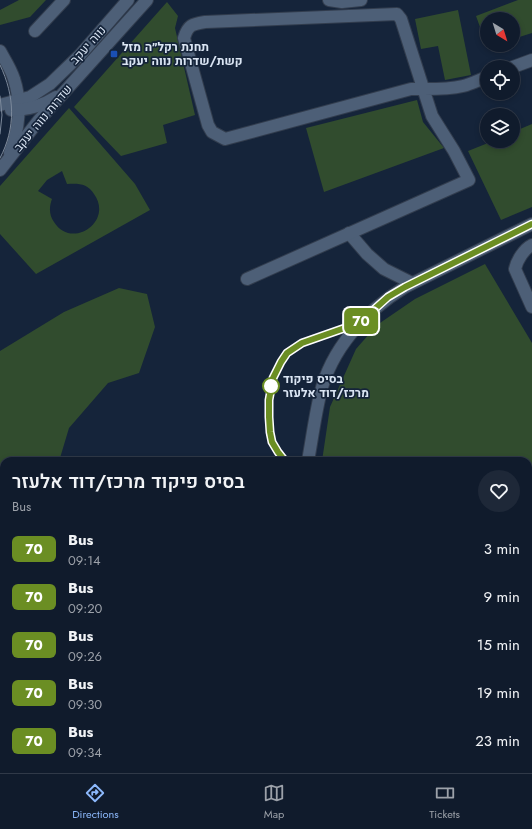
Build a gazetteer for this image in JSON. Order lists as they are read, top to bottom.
{
  "streets": {
    "street": ["נווה יעקב", "שדרות נווה יעקב"]
  },
  "crossings": [
    ["נווה יעקב", "שדרות נווה יעקב"]
  ],
  "places": {
    "transit": ["תחנת רקל״ה מזל קשת/שדרות נווה יעקב"],
    "other": ["בסיס פיקוד מרכז/דוד אלעזר"]
  },
  "lines": ["bus line 70"],
  "north": "bottom right",
  "page": {
    "on_map": "70",
    "heading": ["בסיס פיקוד מרכז/דוד אלעזר", "Bus"],
    "list": [
      {
        "mark": "70",
        "name": "Bus",
        "note": "09:14",
        "value": "3 min"
      },
      {
        "mark": "70",
        "name": "Bus",
        "note": "09:20",
        "value": "9 min"
      },
      {
        "mark": "70",
        "name": "Bus",
        "note": "09:26",
        "value": "15 min"
      },
      {
        "mark": "70",
        "name": "Bus",
        "note": "09:30",
        "value": "19 min"
      },
      {
        "mark": "70",
        "name": "Bus",
        "note": "09:34",
        "value": "23 min"
      }
    ],
    "tabs": ["Directions", "Map", "Tickets"]
  }
}
